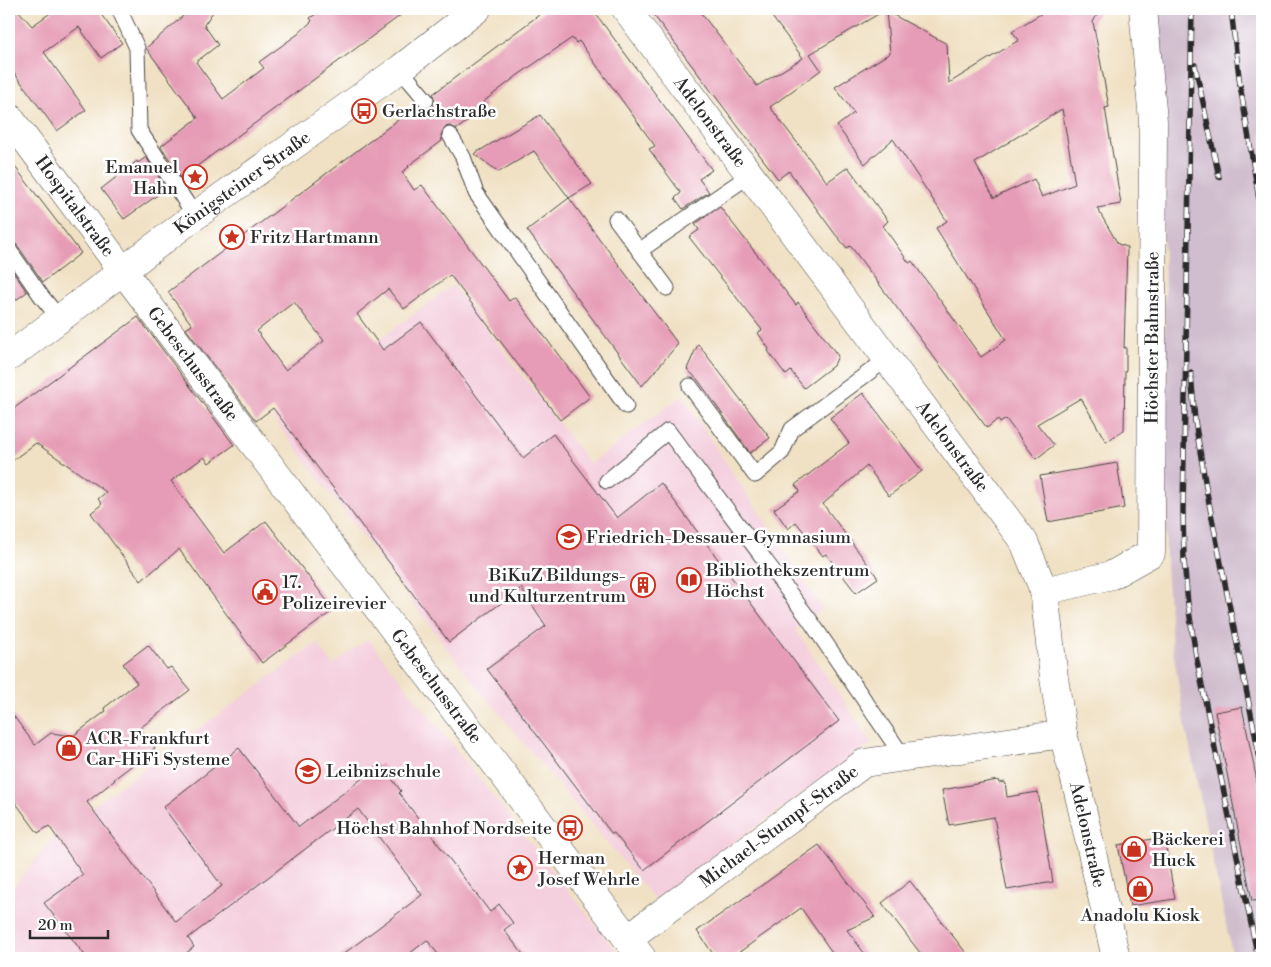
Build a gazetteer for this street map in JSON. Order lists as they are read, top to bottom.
{
  "streets": {
    "street": [
      "Adelonstraße",
      "Königsteiner Straße",
      "Hospitalstraße",
      "Höchster Bahnstraße",
      "Gebeschusstraße",
      "Michael-Stumpf-Straße"
    ]
  },
  "crossings": [
    ["Adelonstraße", "Höchster Bahnstraße"],
    ["Adelonstraße", "Michael-Stumpf-Straße"],
    ["Königsteiner Straße", "Hospitalstraße"],
    ["Königsteiner Straße", "Gebeschusstraße"],
    ["Hospitalstraße", "Gebeschusstraße"],
    ["Gebeschusstraße", "Michael-Stumpf-Straße"]
  ],
  "places": {
    "bus stop": ["Gerlachstraße", "Höchst Bahnhof Nordseite"],
    "place": ["Emanuel Hahn", "Fritz Hartmann", "Herman Josef Wehrle"],
    "school or university": ["Friedrich-Dessauer-Gymnasium", "Leibnizschule"],
    "library": ["Bibliothekszentrum Höchst"],
    "building": ["BiKuZ Bildungs- und Kulturzentrum"],
    "public building": ["17. Polizeirevier"],
    "shop": ["ACR-Frankfurt Car-HiFi Systeme", "Bäckerei Huck", "Anadolu Kiosk"]
  },
  "scale_bar": "20 m"
}
